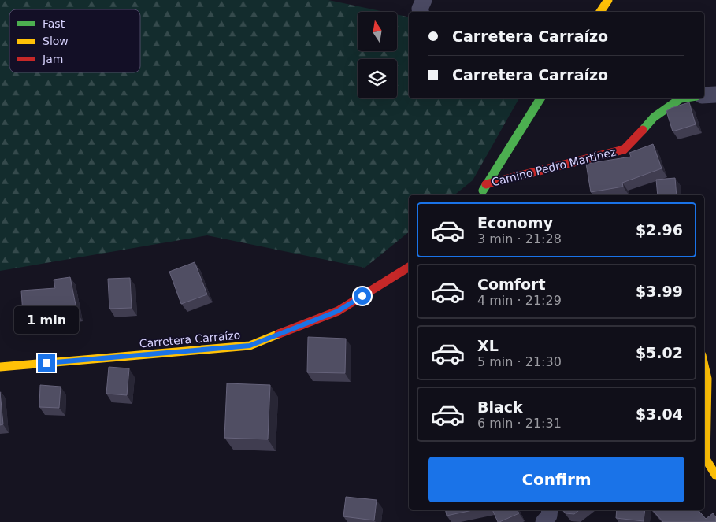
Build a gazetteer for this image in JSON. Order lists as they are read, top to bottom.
{
  "streets": {
    "street": ["Camino Pedro Martínez", "Carretera Carraízo"]
  },
  "legend": ["Fast", "Slow", "Jam"],
  "north": "top",
  "page": {
    "banner": ["Carretera Carraízo", "Carretera Carraízo"],
    "list": [
      {
        "name": "Economy",
        "note": "3 min · 21:28",
        "value": "$2.96"
      },
      {
        "name": "Comfort",
        "note": "4 min · 21:29",
        "value": "$3.99"
      },
      {
        "name": "XL",
        "note": "5 min · 21:30",
        "value": "$5.02"
      },
      {
        "name": "Black",
        "note": "6 min · 21:31",
        "value": "$3.04"
      }
    ],
    "bubble": "1 min",
    "buttons": "Confirm"
  }
}
